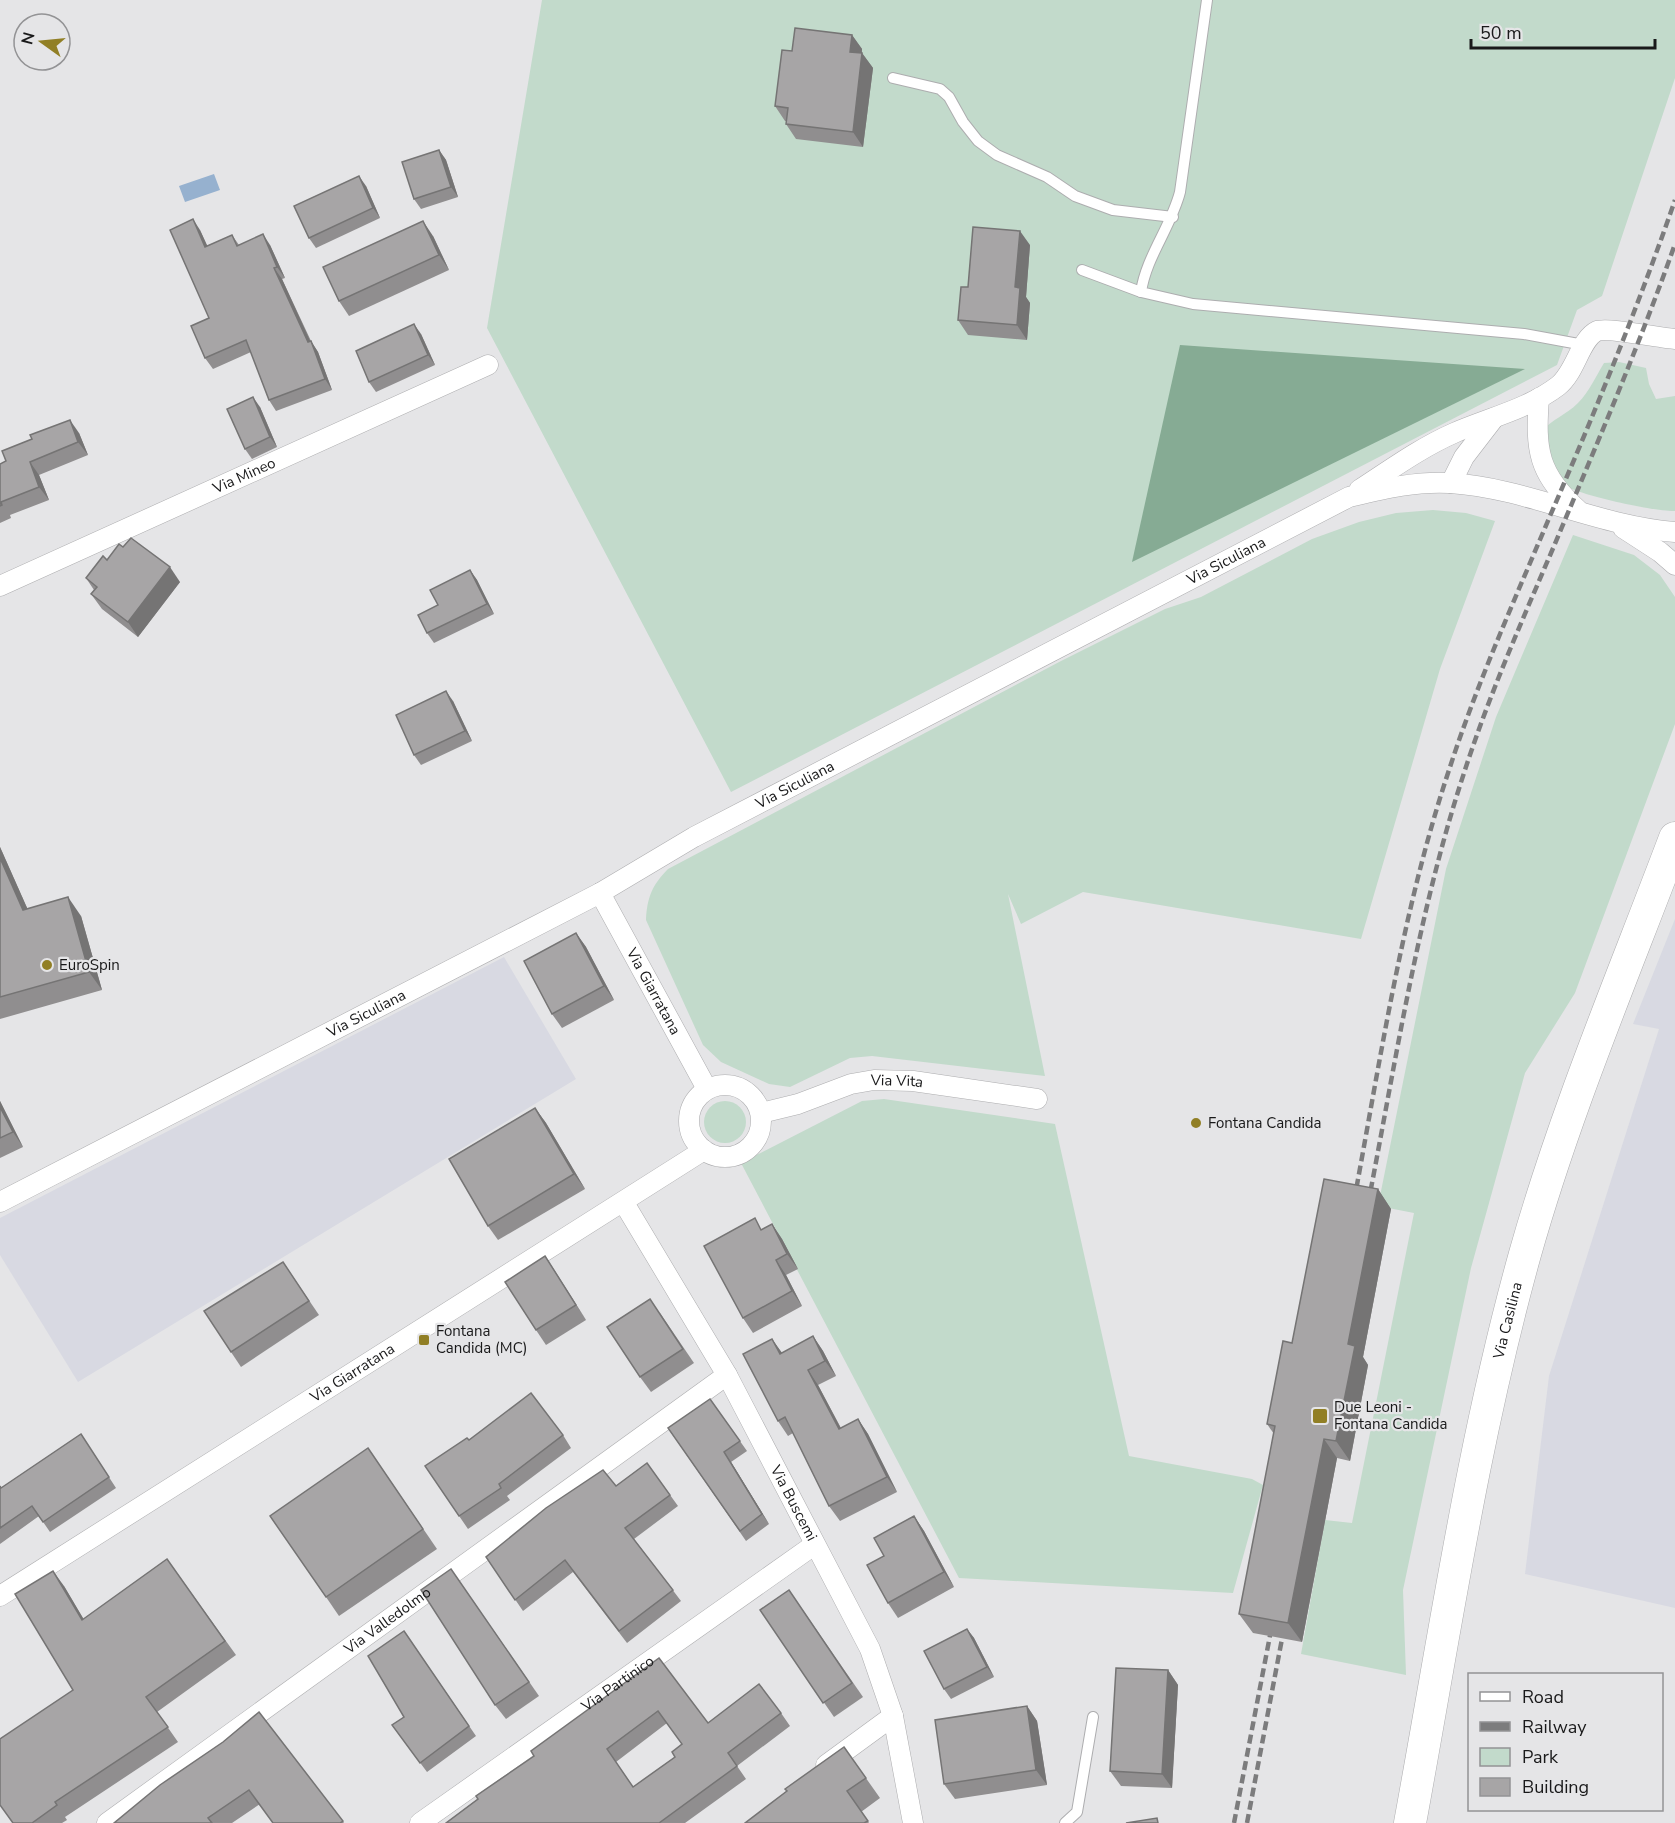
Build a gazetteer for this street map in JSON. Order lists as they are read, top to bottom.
{
  "streets": {
    "main road": ["Via Casilina"],
    "street": [
      "Via Mineo",
      "Via Siculiana",
      "Via Giarratana",
      "Via Vita",
      "Via Buscemi",
      "Via Valledolmo",
      "Via Partinico"
    ]
  },
  "crossings": [
    ["Via Siculiana", "Via Giarratana"],
    ["Via Giarratana", "Via Vita"],
    ["Via Giarratana", "Via Buscemi"],
    ["Via Buscemi", "Via Valledolmo"],
    ["Via Buscemi", "Via Partinico"]
  ],
  "places": {
    "other": ["EuroSpin", "Fontana Candida"],
    "transit": ["Fontana Candida (MC)", "Due Leoni - Fontana Candida"]
  },
  "legend": [
    "Road",
    "Railway",
    "Park",
    "Building"
  ],
  "scale_bar": "50 m",
  "north": "left"
}
